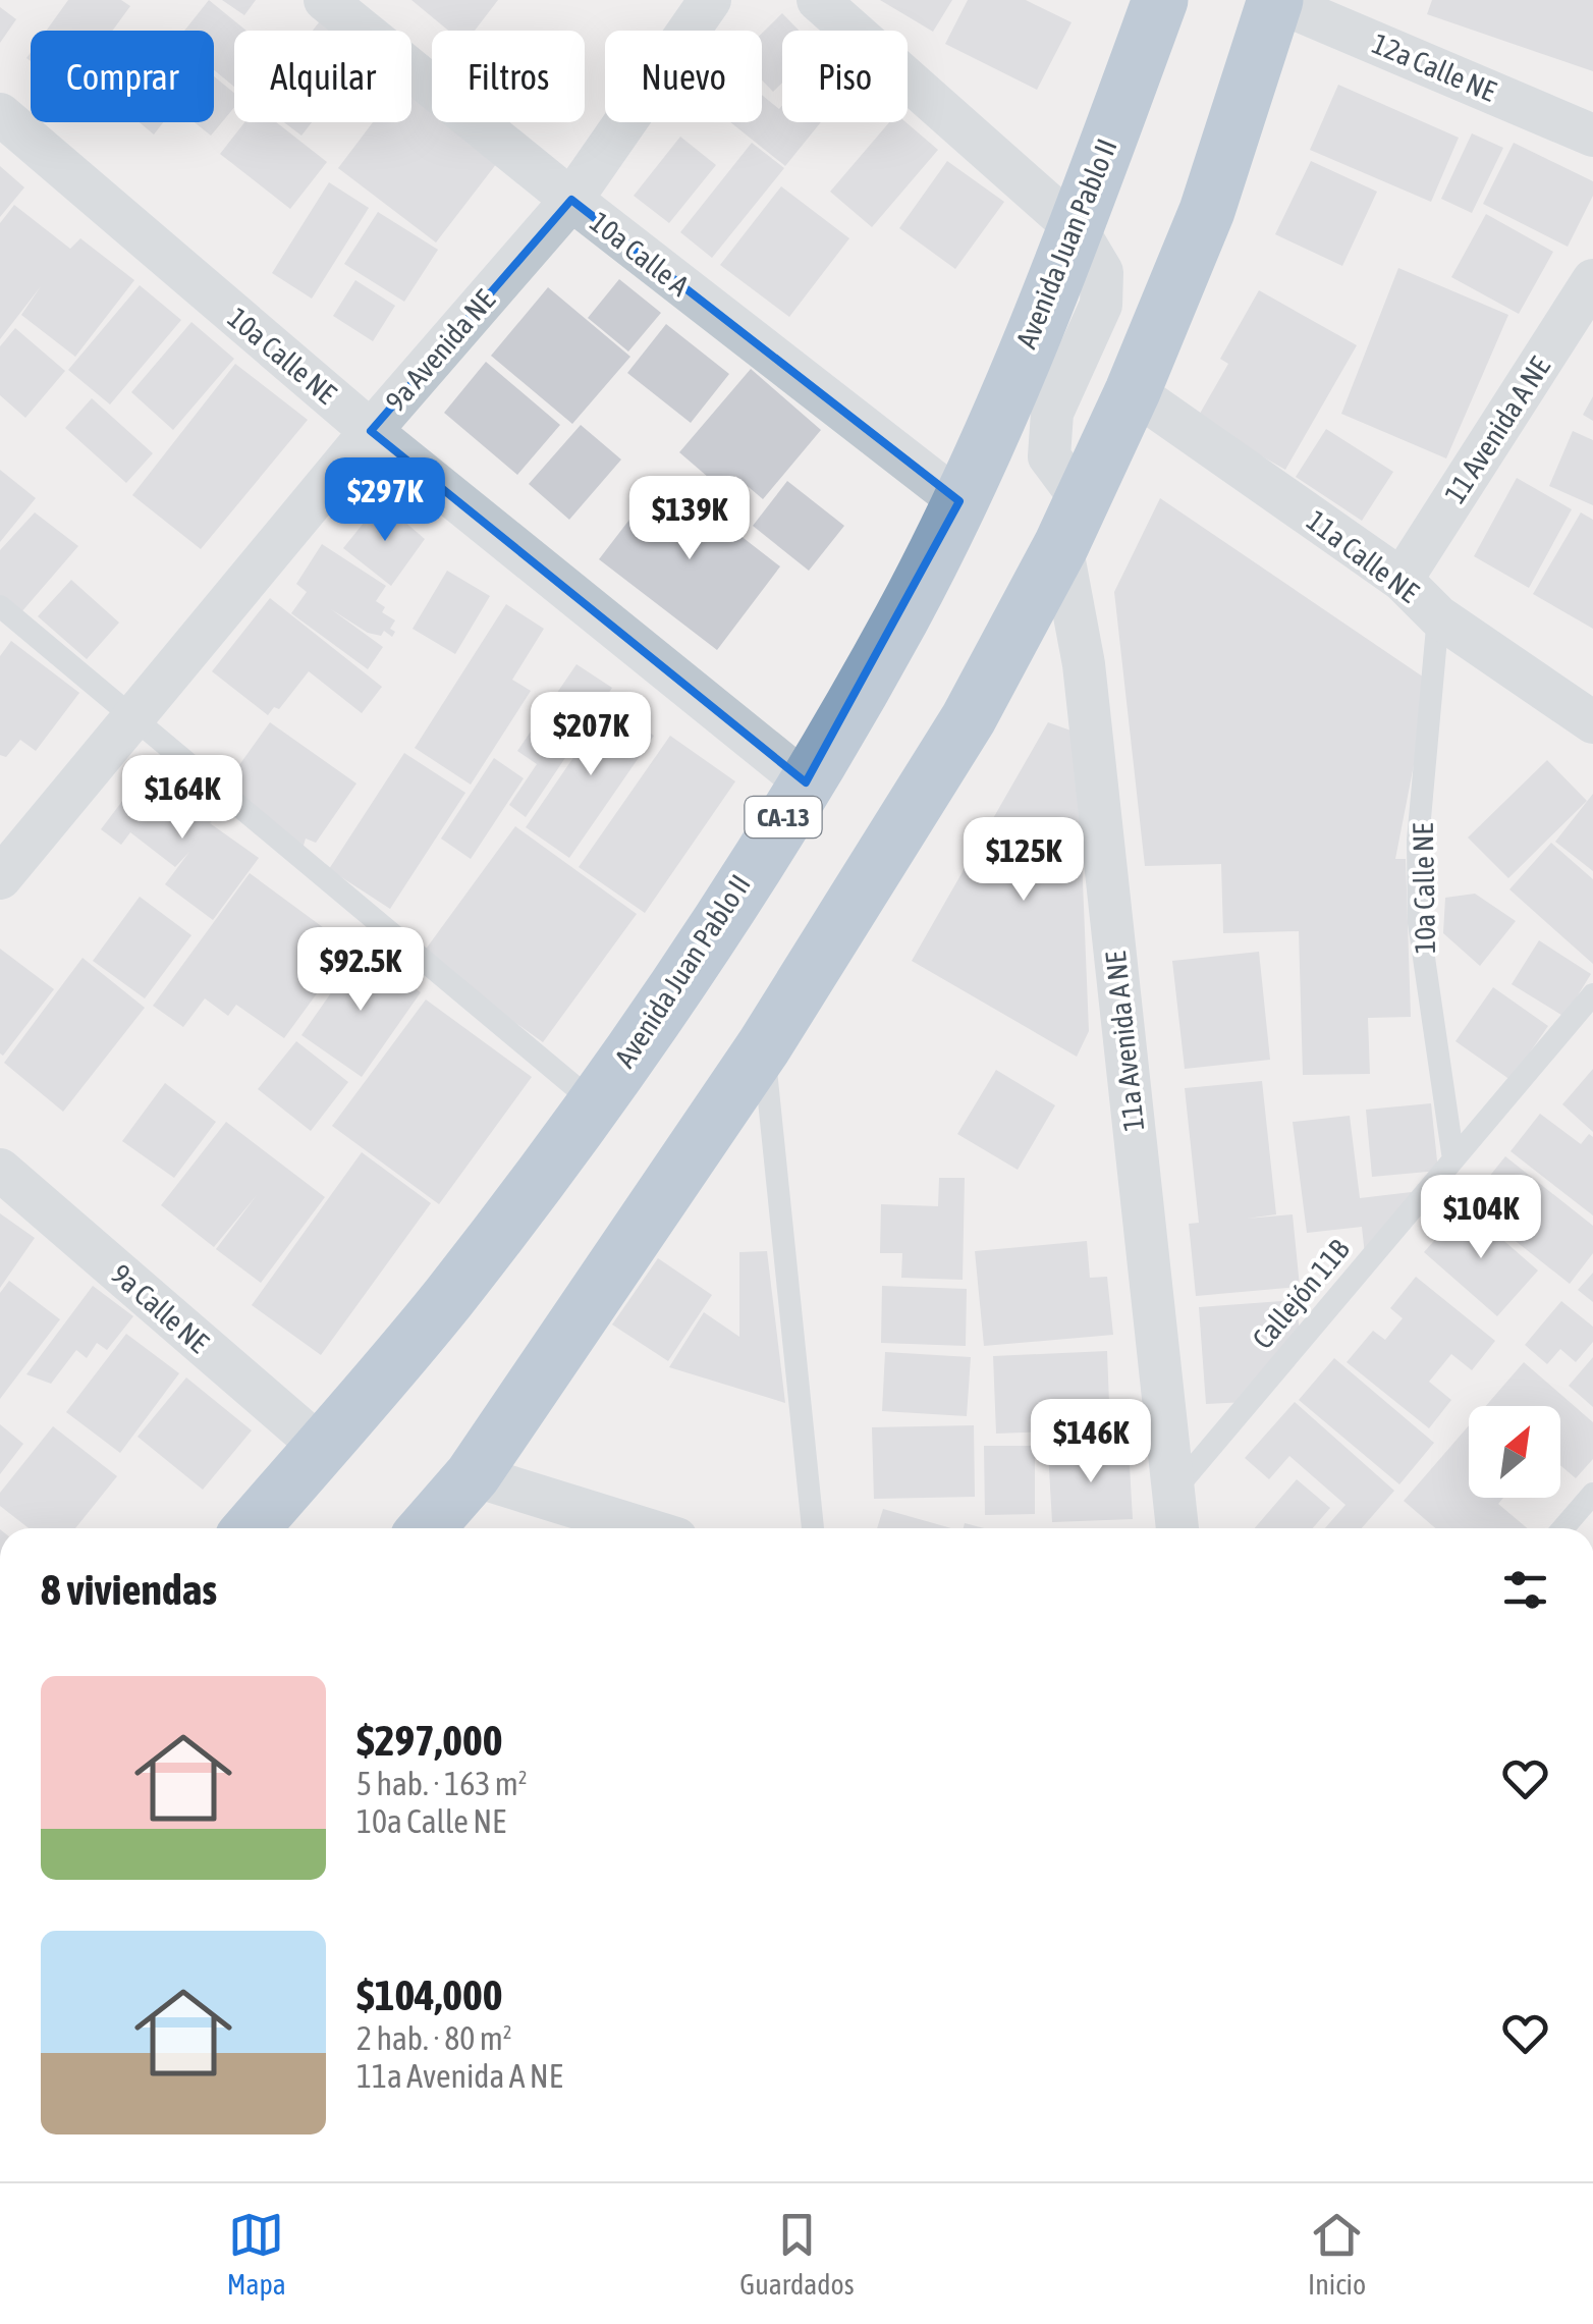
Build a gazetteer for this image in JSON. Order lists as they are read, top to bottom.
{
  "streets": {
    "highway": ["Avenida Juan Pablo II", "CA-13"],
    "street": [
      "12a Calle NE",
      "10a Calle A",
      "9a Avenida NE",
      "10a Calle NE",
      "11 Avenida A NE",
      "11a Calle NE",
      "11a Avenida A NE",
      "9a Calle NE"
    ],
    "lane": ["Callejón 11B"]
  },
  "crossings": [
    ["Avenida Juan Pablo II", "10a Calle A"],
    ["Avenida Juan Pablo II", "10a Calle NE"],
    ["Avenida Juan Pablo II", "9a Calle NE"],
    ["10a Calle A", "9a Avenida NE"],
    ["9a Avenida NE", "10a Calle NE"],
    ["10a Calle NE", "11a Calle NE"],
    ["10a Calle NE", "Callejón 11B"],
    ["11 Avenida A NE", "11a Calle NE"],
    ["11a Avenida A NE", "Callejón 11B"]
  ],
  "north": "top right",
  "page": {
    "chip": [
      "Comprar",
      "Alquilar",
      "Filtros",
      "Nuevo",
      "Piso"
    ],
    "price": [
      "$297K",
      "$139K",
      "$207K",
      "$164K",
      "$125K",
      "$92.5K",
      "$104K",
      "$146K"
    ],
    "heading": "8 viviendas",
    "list": [
      {
        "name": "$297,000",
        "note": "5 hab. · 163 m² · 10a Calle NE"
      },
      {
        "name": "$104,000",
        "note": "2 hab. · 80 m² · 11a Avenida A NE"
      }
    ],
    "tabs": ["Mapa", "Guardados", "Inicio"]
  }
}
